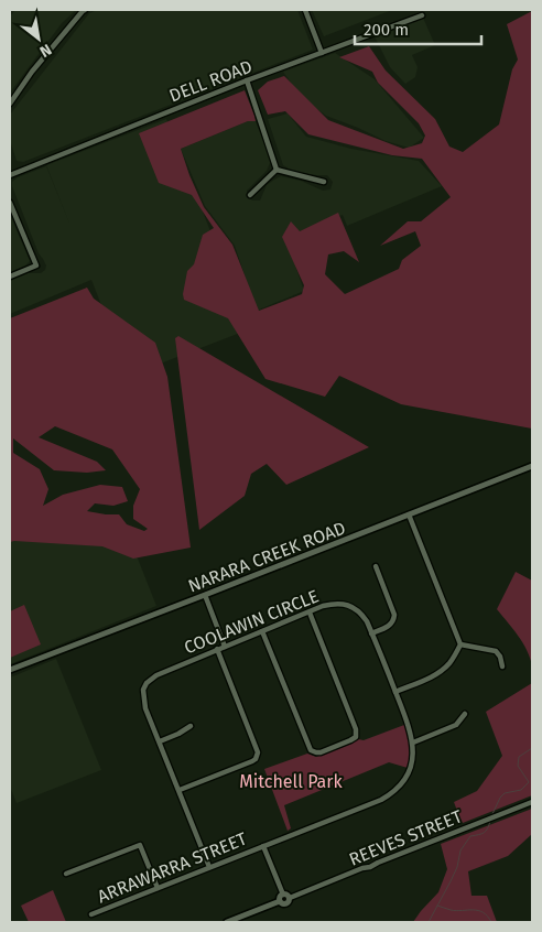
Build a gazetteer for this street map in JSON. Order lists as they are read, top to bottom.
{
  "streets": {
    "street": [
      "DELL ROAD",
      "NARARA CREEK ROAD",
      "COOLAWIN CIRCLE",
      "REEVES STREET",
      "ARRAWARRA STREET"
    ]
  },
  "crossings": [
    ["COOLAWIN CIRCLE", "ARRAWARRA STREET"]
  ],
  "parks": ["Mitchell Park"],
  "scale_bar": "200 m",
  "north": "bottom right"
}
